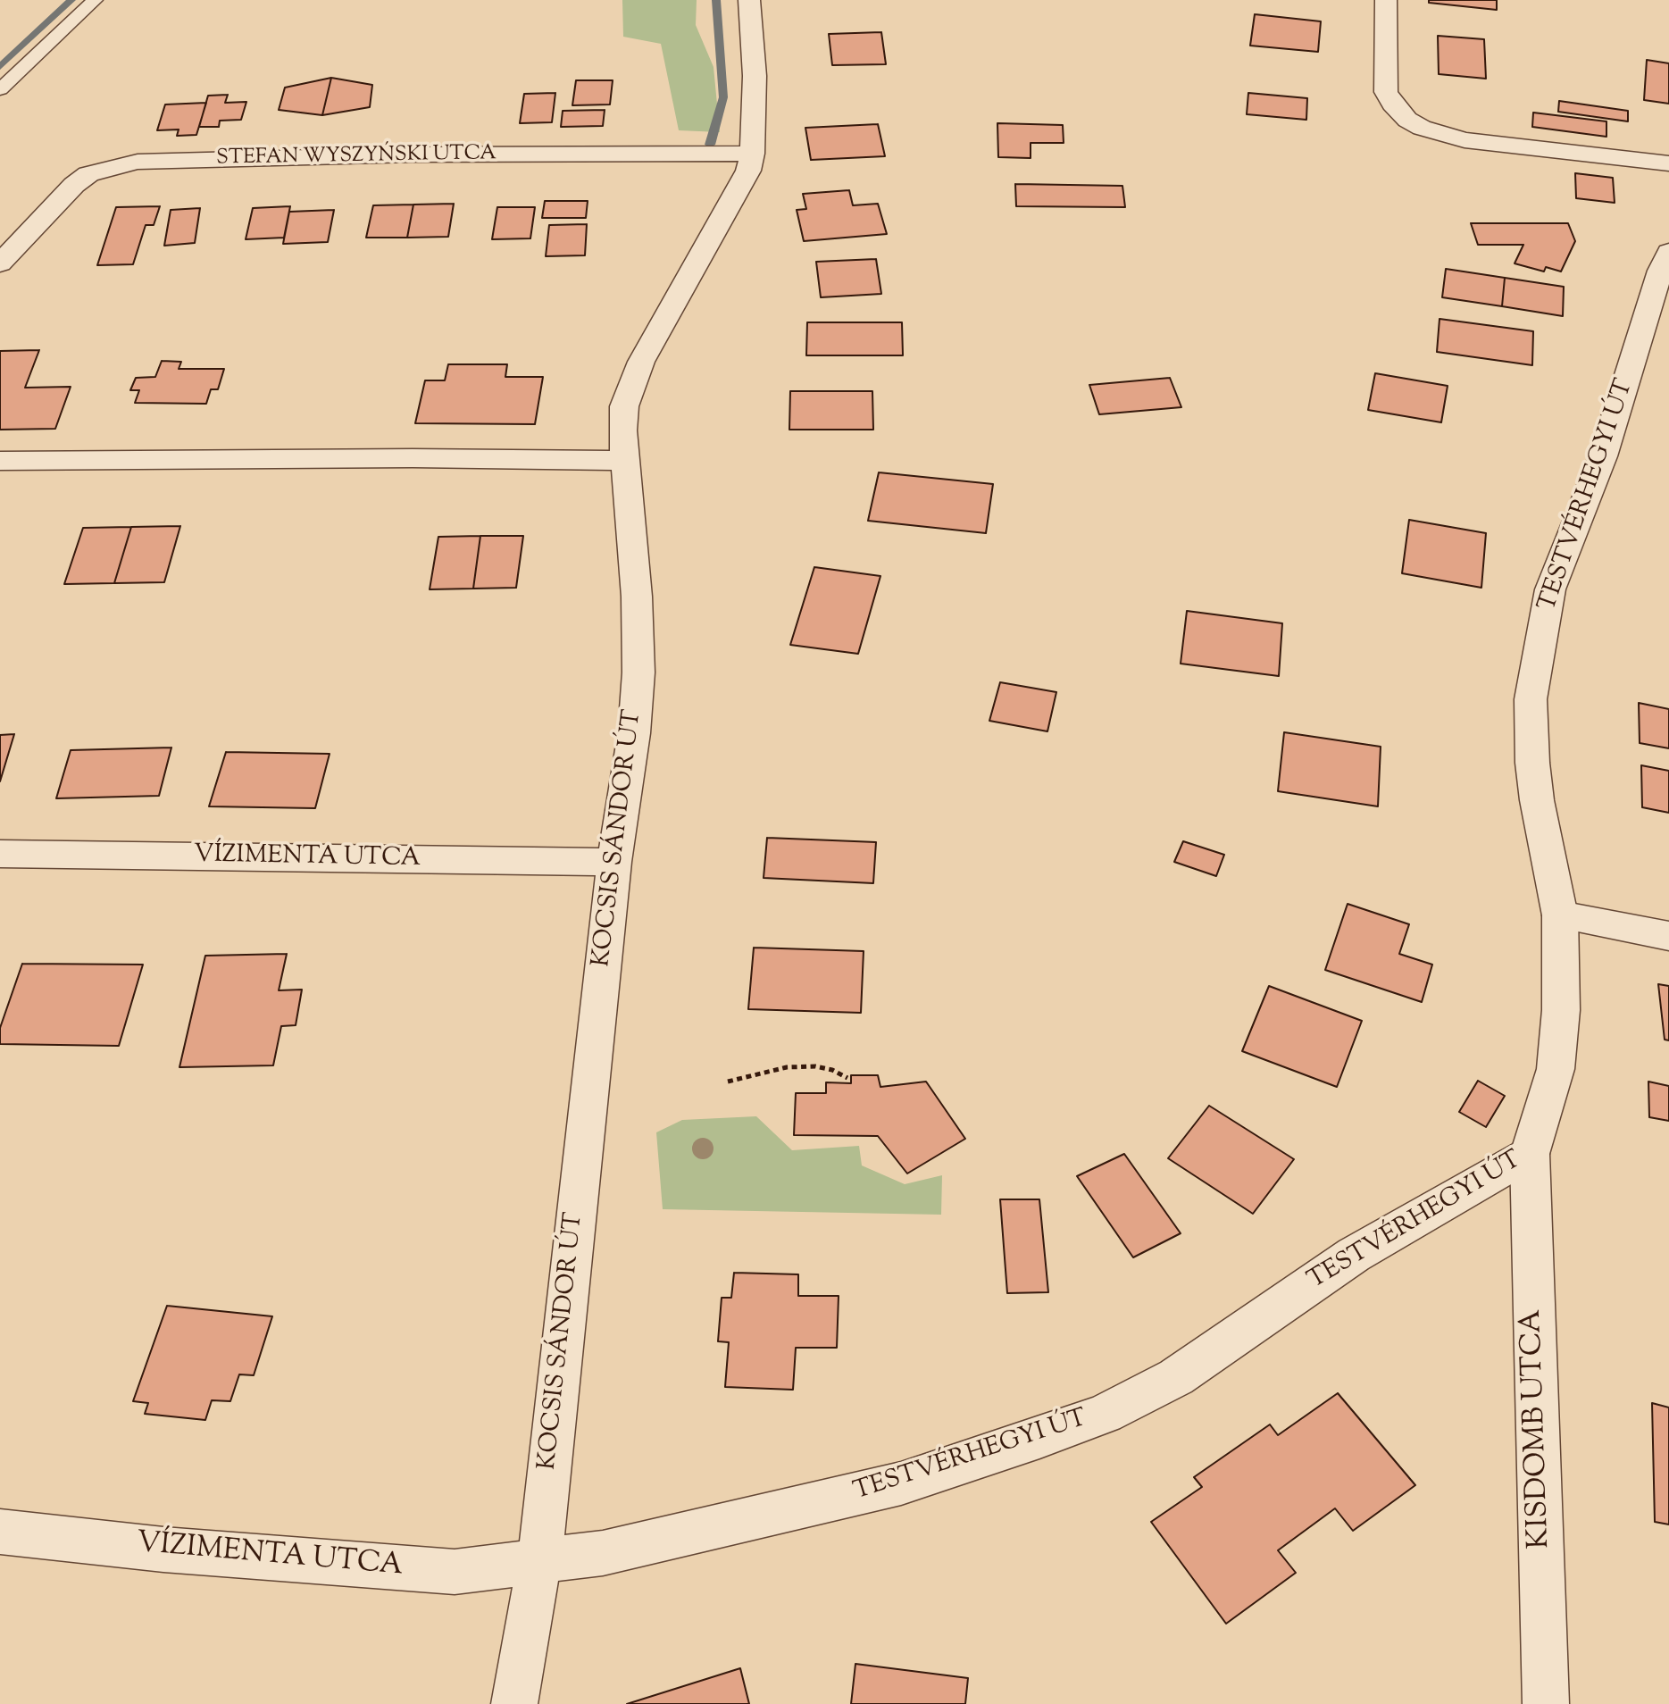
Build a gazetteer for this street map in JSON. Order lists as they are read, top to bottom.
{
  "streets": {
    "street": [
      "STEFAN WYSZYŃSKI UTCA",
      "TESTVÉRHEGYI ÚT",
      "KOCSIS SÁNDOR ÚT",
      "VÍZIMENTA UTCA",
      "KISDOMB UTCA"
    ]
  },
  "crossings": [
    ["STEFAN WYSZYŃSKI UTCA", "KOCSIS SÁNDOR ÚT"],
    ["TESTVÉRHEGYI ÚT", "KOCSIS SÁNDOR ÚT"],
    ["TESTVÉRHEGYI ÚT", "VÍZIMENTA UTCA"],
    ["TESTVÉRHEGYI ÚT", "KISDOMB UTCA"],
    ["KOCSIS SÁNDOR ÚT", "VÍZIMENTA UTCA"]
  ]
}
